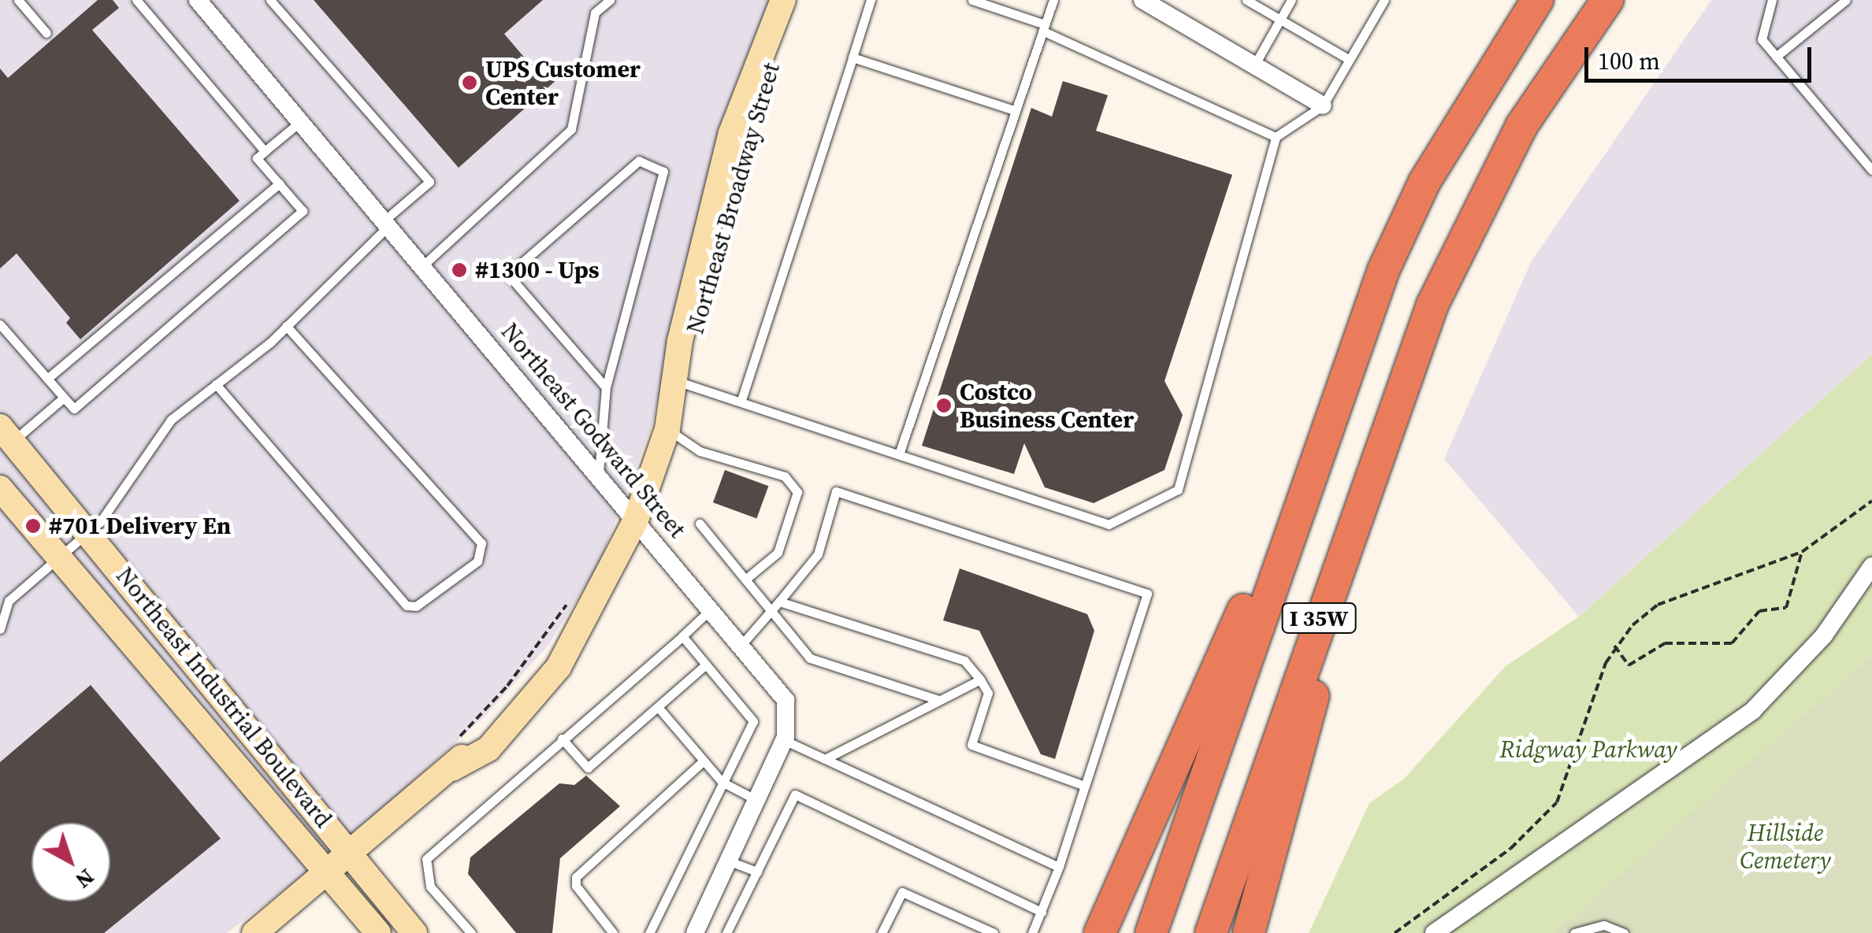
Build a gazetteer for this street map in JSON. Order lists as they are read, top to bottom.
{
  "streets": {
    "highway": ["I 35W"],
    "main road": ["Northeast Broadway Street", "Northeast Industrial Boulevard"],
    "street": ["Northeast Godward Street"]
  },
  "crossings": [
    ["Northeast Broadway Street", "Northeast Godward Street"],
    ["Northeast Broadway Street", "Northeast Industrial Boulevard"]
  ],
  "parks": ["Ridgway Parkway", "Hillside Cemetery"],
  "places": [
    "UPS Customer Center",
    "#1300 - Ups",
    "Costco Business Center",
    "#701 Delivery En"
  ],
  "scale_bar": "100 m",
  "north": "bottom right"
}
